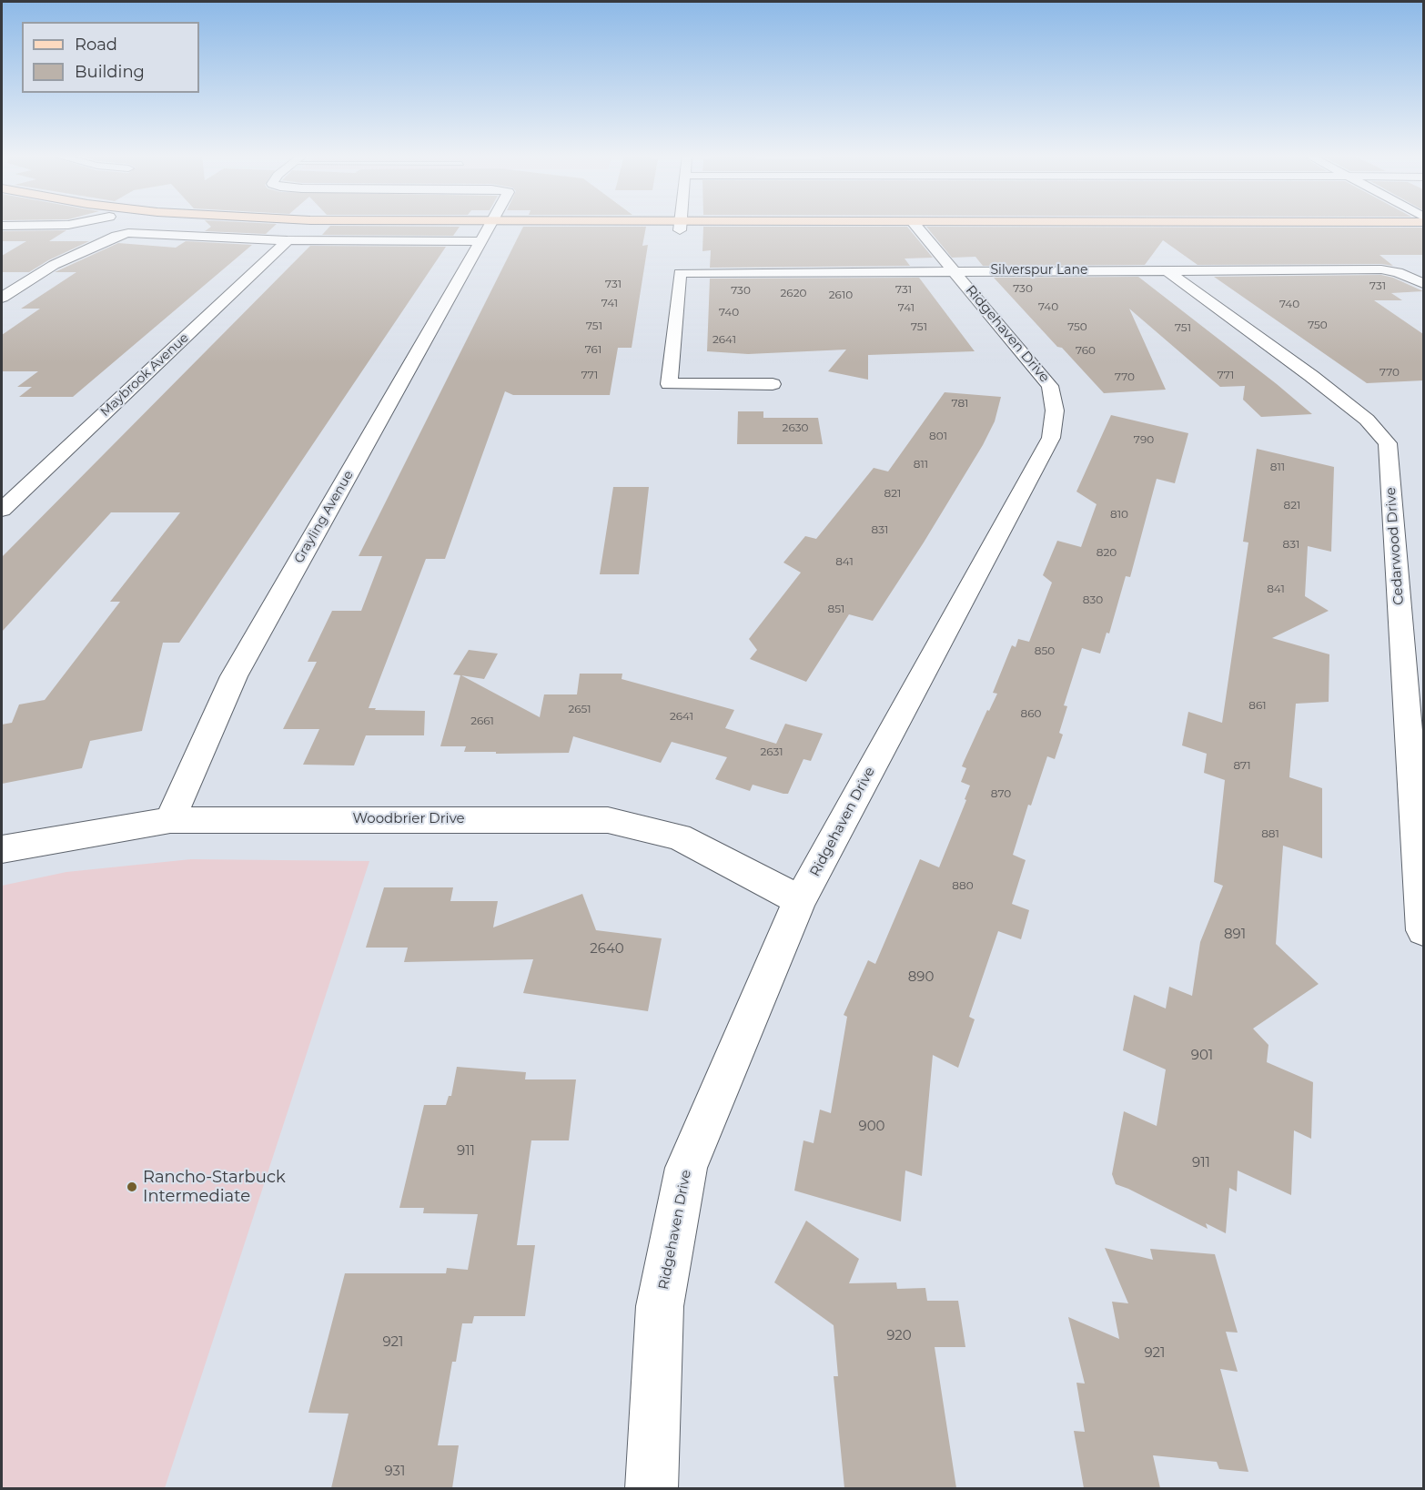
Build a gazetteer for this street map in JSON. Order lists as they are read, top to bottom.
{
  "streets": {
    "street": [
      "Silverspur Lane",
      "Ridgehaven Drive",
      "Maybrook Avenue",
      "Grayling Avenue",
      "Cedarwood Drive",
      "Woodbrier Drive"
    ]
  },
  "crossings": [
    ["Silverspur Lane", "Ridgehaven Drive"],
    ["Silverspur Lane", "Cedarwood Drive"],
    ["Ridgehaven Drive", "Woodbrier Drive"],
    ["Grayling Avenue", "Woodbrier Drive"]
  ],
  "places": ["Rancho-Starbuck Intermediate"],
  "house_numbers": [
    "731",
    "731",
    "730",
    "731",
    "730",
    "2620",
    "2610",
    "741",
    "740",
    "740",
    "741",
    "740",
    "750",
    "751",
    "751",
    "750",
    "751",
    "2641",
    "761",
    "760",
    "770",
    "771",
    "771",
    "770",
    "781",
    "2630",
    "801",
    "790",
    "811",
    "811",
    "821",
    "821",
    "810",
    "831",
    "831",
    "820",
    "841",
    "841",
    "830",
    "851",
    "850",
    "861",
    "2651",
    "860",
    "2641",
    "2661",
    "2631",
    "871",
    "870",
    "881",
    "880",
    "891",
    "2640",
    "890",
    "901",
    "900",
    "911",
    "911",
    "920",
    "921",
    "921",
    "931"
  ],
  "legend": ["Road", "Building"]
}
